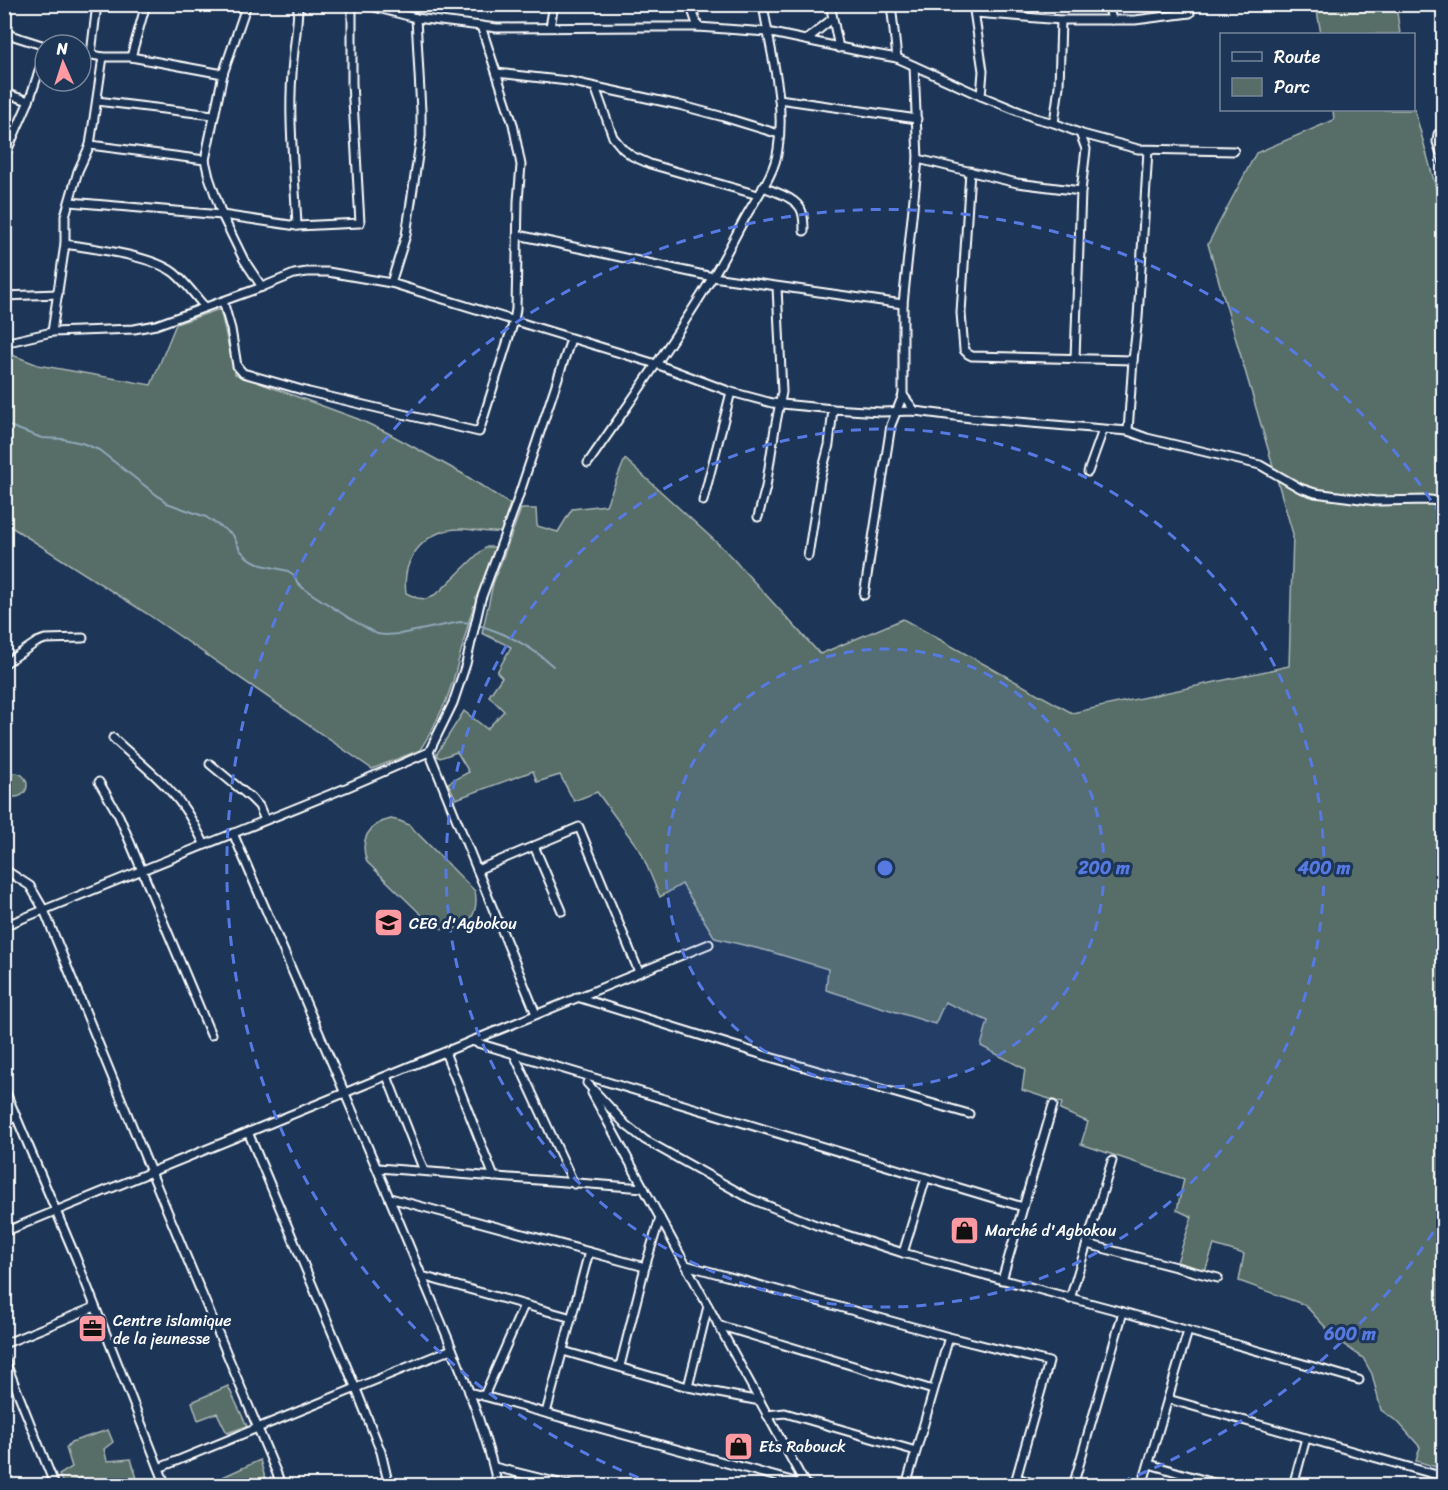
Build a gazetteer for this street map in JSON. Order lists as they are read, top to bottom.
{
  "places": {
    "school or university": ["CEG d'Agbokou"],
    "shop": ["Marché d'Agbokou", "Ets Rabouck"],
    "office": ["Centre islamique de la jeunesse"]
  },
  "legend": ["Route", "Parc"],
  "north": "top",
  "rings": ["200 m", "400 m", "600 m"]
}
